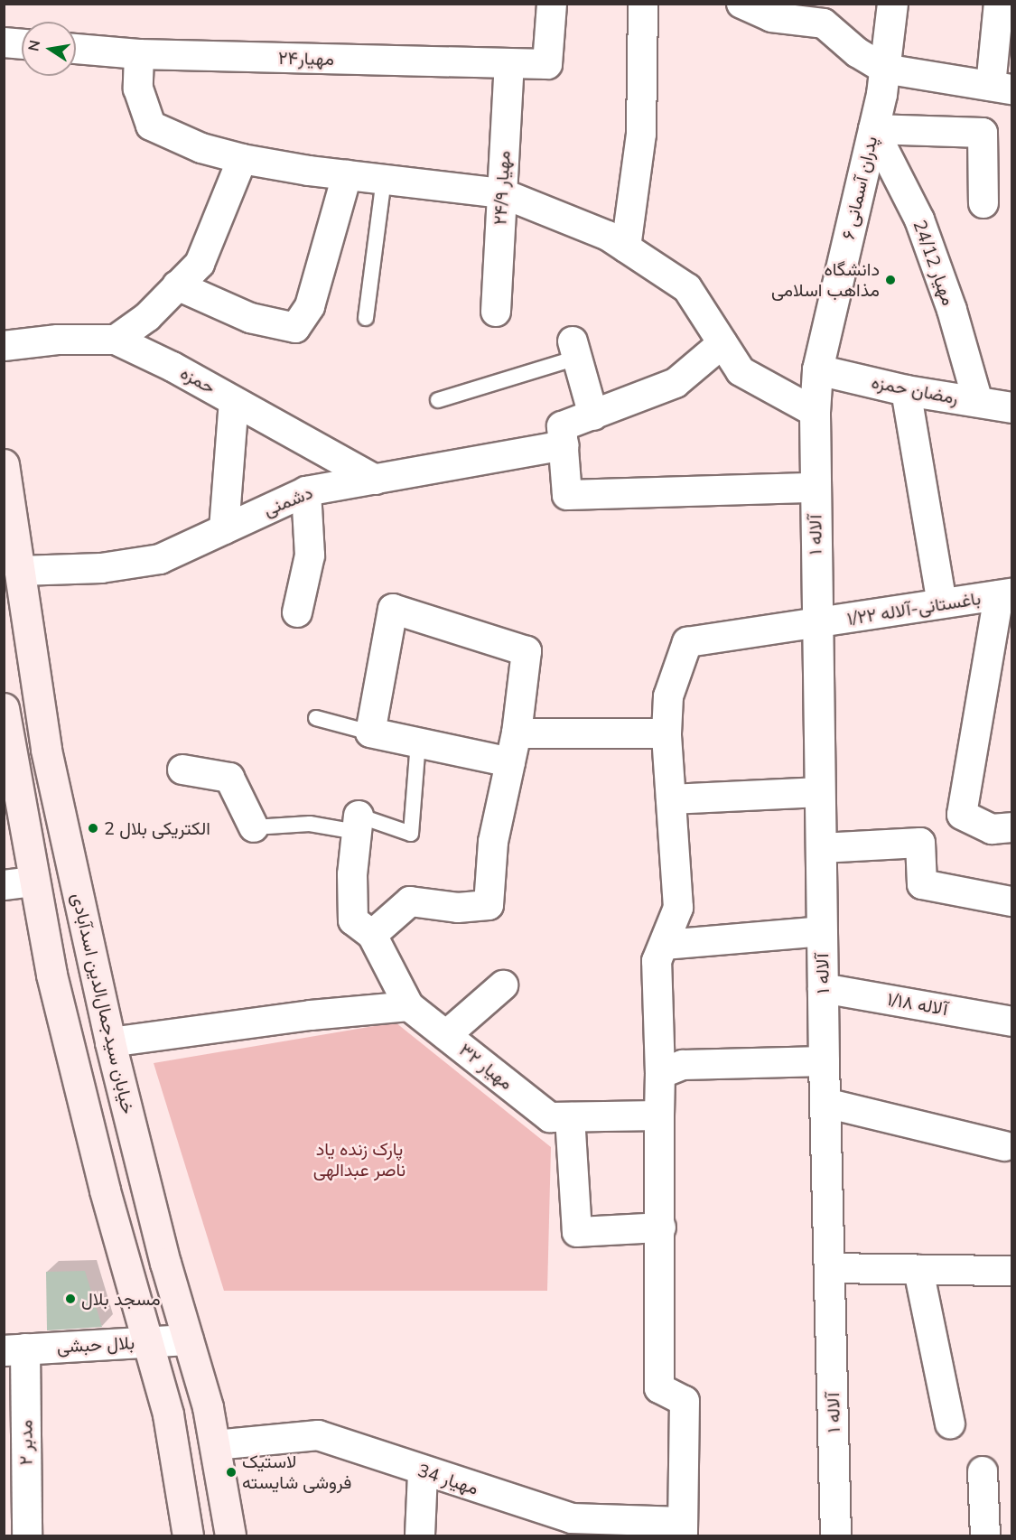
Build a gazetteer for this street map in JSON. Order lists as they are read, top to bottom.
{
  "streets": {
    "main road": ["خیابان سیدجمال‌الدین اسدآبادی"],
    "street": [
      "مهیار۲۴",
      "مهیار ۲۴/۹",
      "پدران آسمانی ۶",
      "مهیار 24/12",
      "حمزه",
      "رمضان حمزه",
      "دشمنی",
      "آلاله ۱",
      "باغستانی-آلاله ۱/۲۲",
      "آلاله ۱/۱۸",
      "مهیار ۳۲",
      "بلال حبشی",
      "مدبر ۲",
      "مهیار 34"
    ]
  },
  "crossings": [
    ["مهیار۲۴", "مهیار ۲۴/۹"],
    ["پدران آسمانی ۶", "مهیار 24/12"],
    ["پدران آسمانی ۶", "رمضان حمزه"],
    ["پدران آسمانی ۶", "آلاله ۱"],
    ["مهیار 24/12", "رمضان حمزه"],
    ["حمزه", "دشمنی"],
    ["دشمنی", "خیابان سیدجمال‌الدین اسدآبادی"],
    ["آلاله ۱", "باغستانی-آلاله ۱/۲۲"],
    ["آلاله ۱", "آلاله ۱/۱۸"],
    ["خیابان سیدجمال‌الدین اسدآبادی", "بلال حبشی"],
    ["خیابان سیدجمال‌الدین اسدآبادی", "مهیار 34"],
    ["بلال حبشی", "مدبر ۲"]
  ],
  "parks": ["پارک زنده یاد ناصر عبدالهی"],
  "places": [
    "دانشگاه مذاهب اسلامی",
    "الکتریکی بلال 2",
    "مسجد بلال",
    "لاستیک فروشی شایسته"
  ],
  "north": "left"
}
